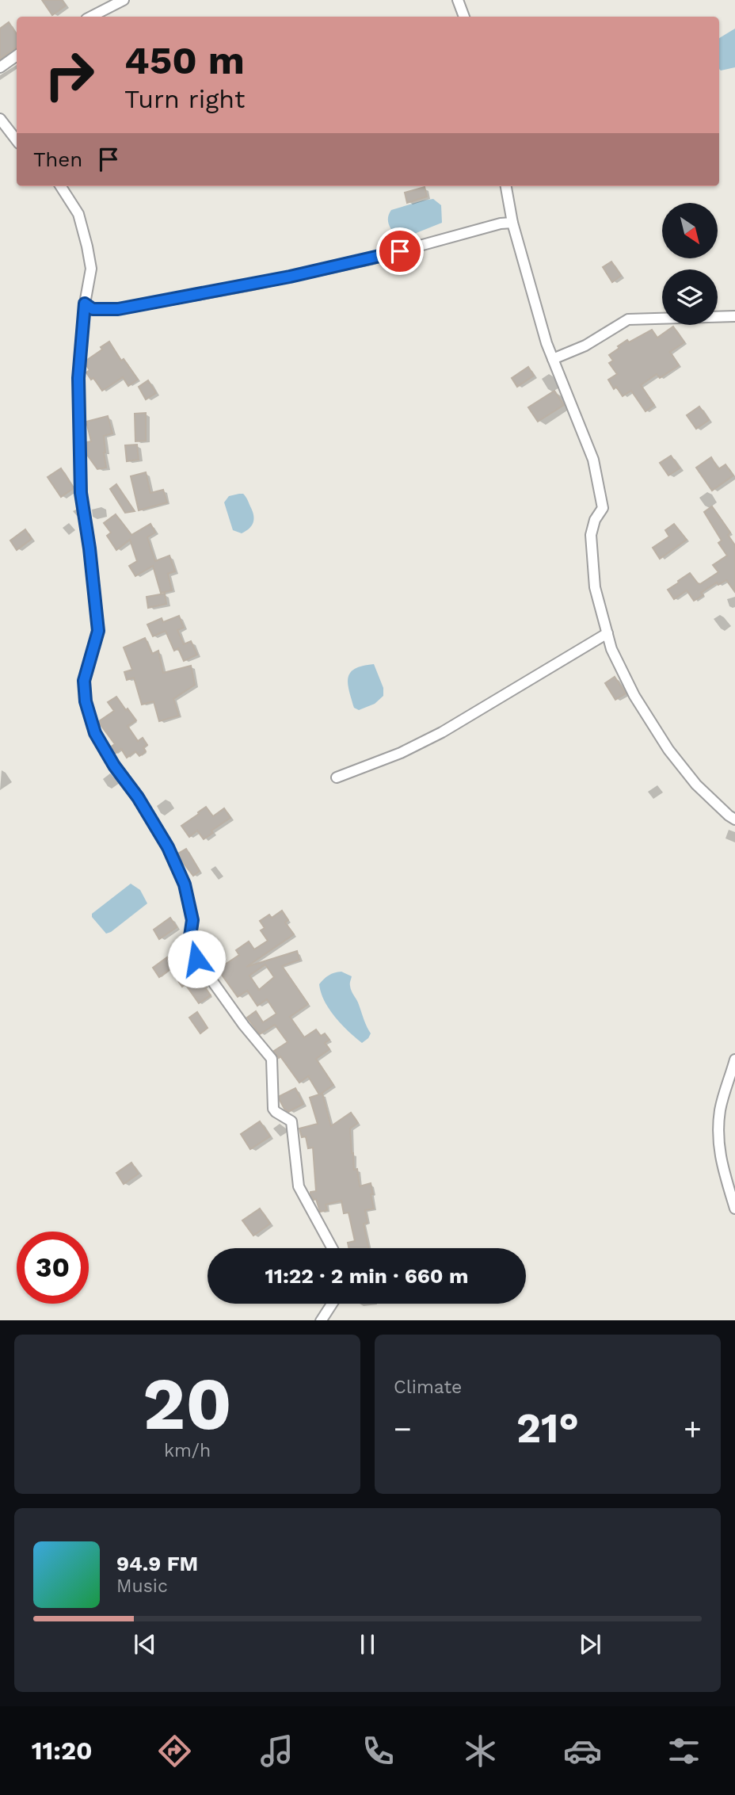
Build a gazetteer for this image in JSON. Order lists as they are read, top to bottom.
{
  "north": "bottom right",
  "page": {
    "turn": ["450 m", "Turn right"],
    "then": "Then",
    "limit": "30",
    "trip": "11:22 · 2 min · 660 m",
    "tile": [
      ["20", "km/h"],
      "Climate"
    ],
    "heat": ["−", "21°", "+"],
    "song": ["94.9 FM", "Music"],
    "tabs": "11:20"
  }
}
